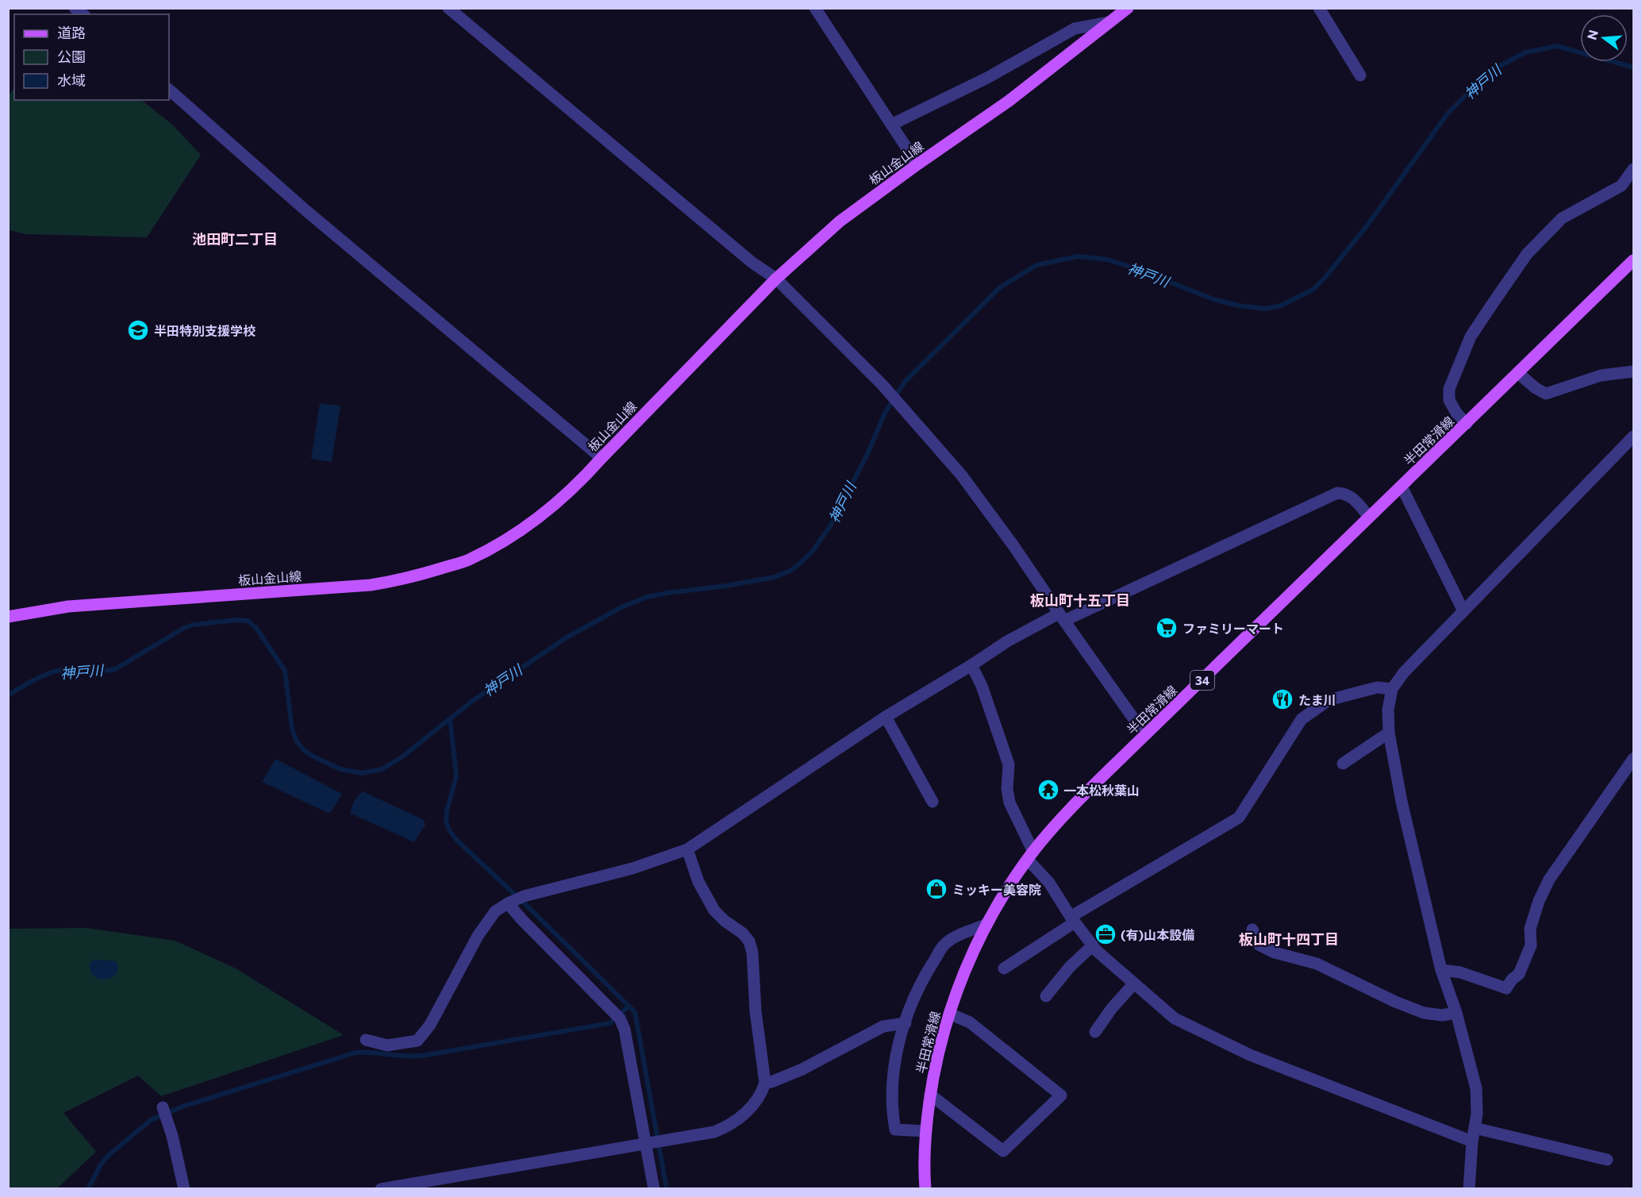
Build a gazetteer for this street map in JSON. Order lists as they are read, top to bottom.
{
  "streets": {
    "main road": ["板山金山線", "半田常滑線", "34"]
  },
  "districts": ["池田町二丁目", "板山町十五丁目", "板山町十四丁目"],
  "water": ["神戸川"],
  "places": {
    "school or university": ["半田特別支援学校"],
    "supermarket": ["ファミリーマート"],
    "restaurant": ["たま川"],
    "temple": ["一本松秋葉山"],
    "shop": ["ミッキー美容院"],
    "office": ["(有)山本設備"]
  },
  "legend": ["道路", "公園", "水域"],
  "north": "left"
}
